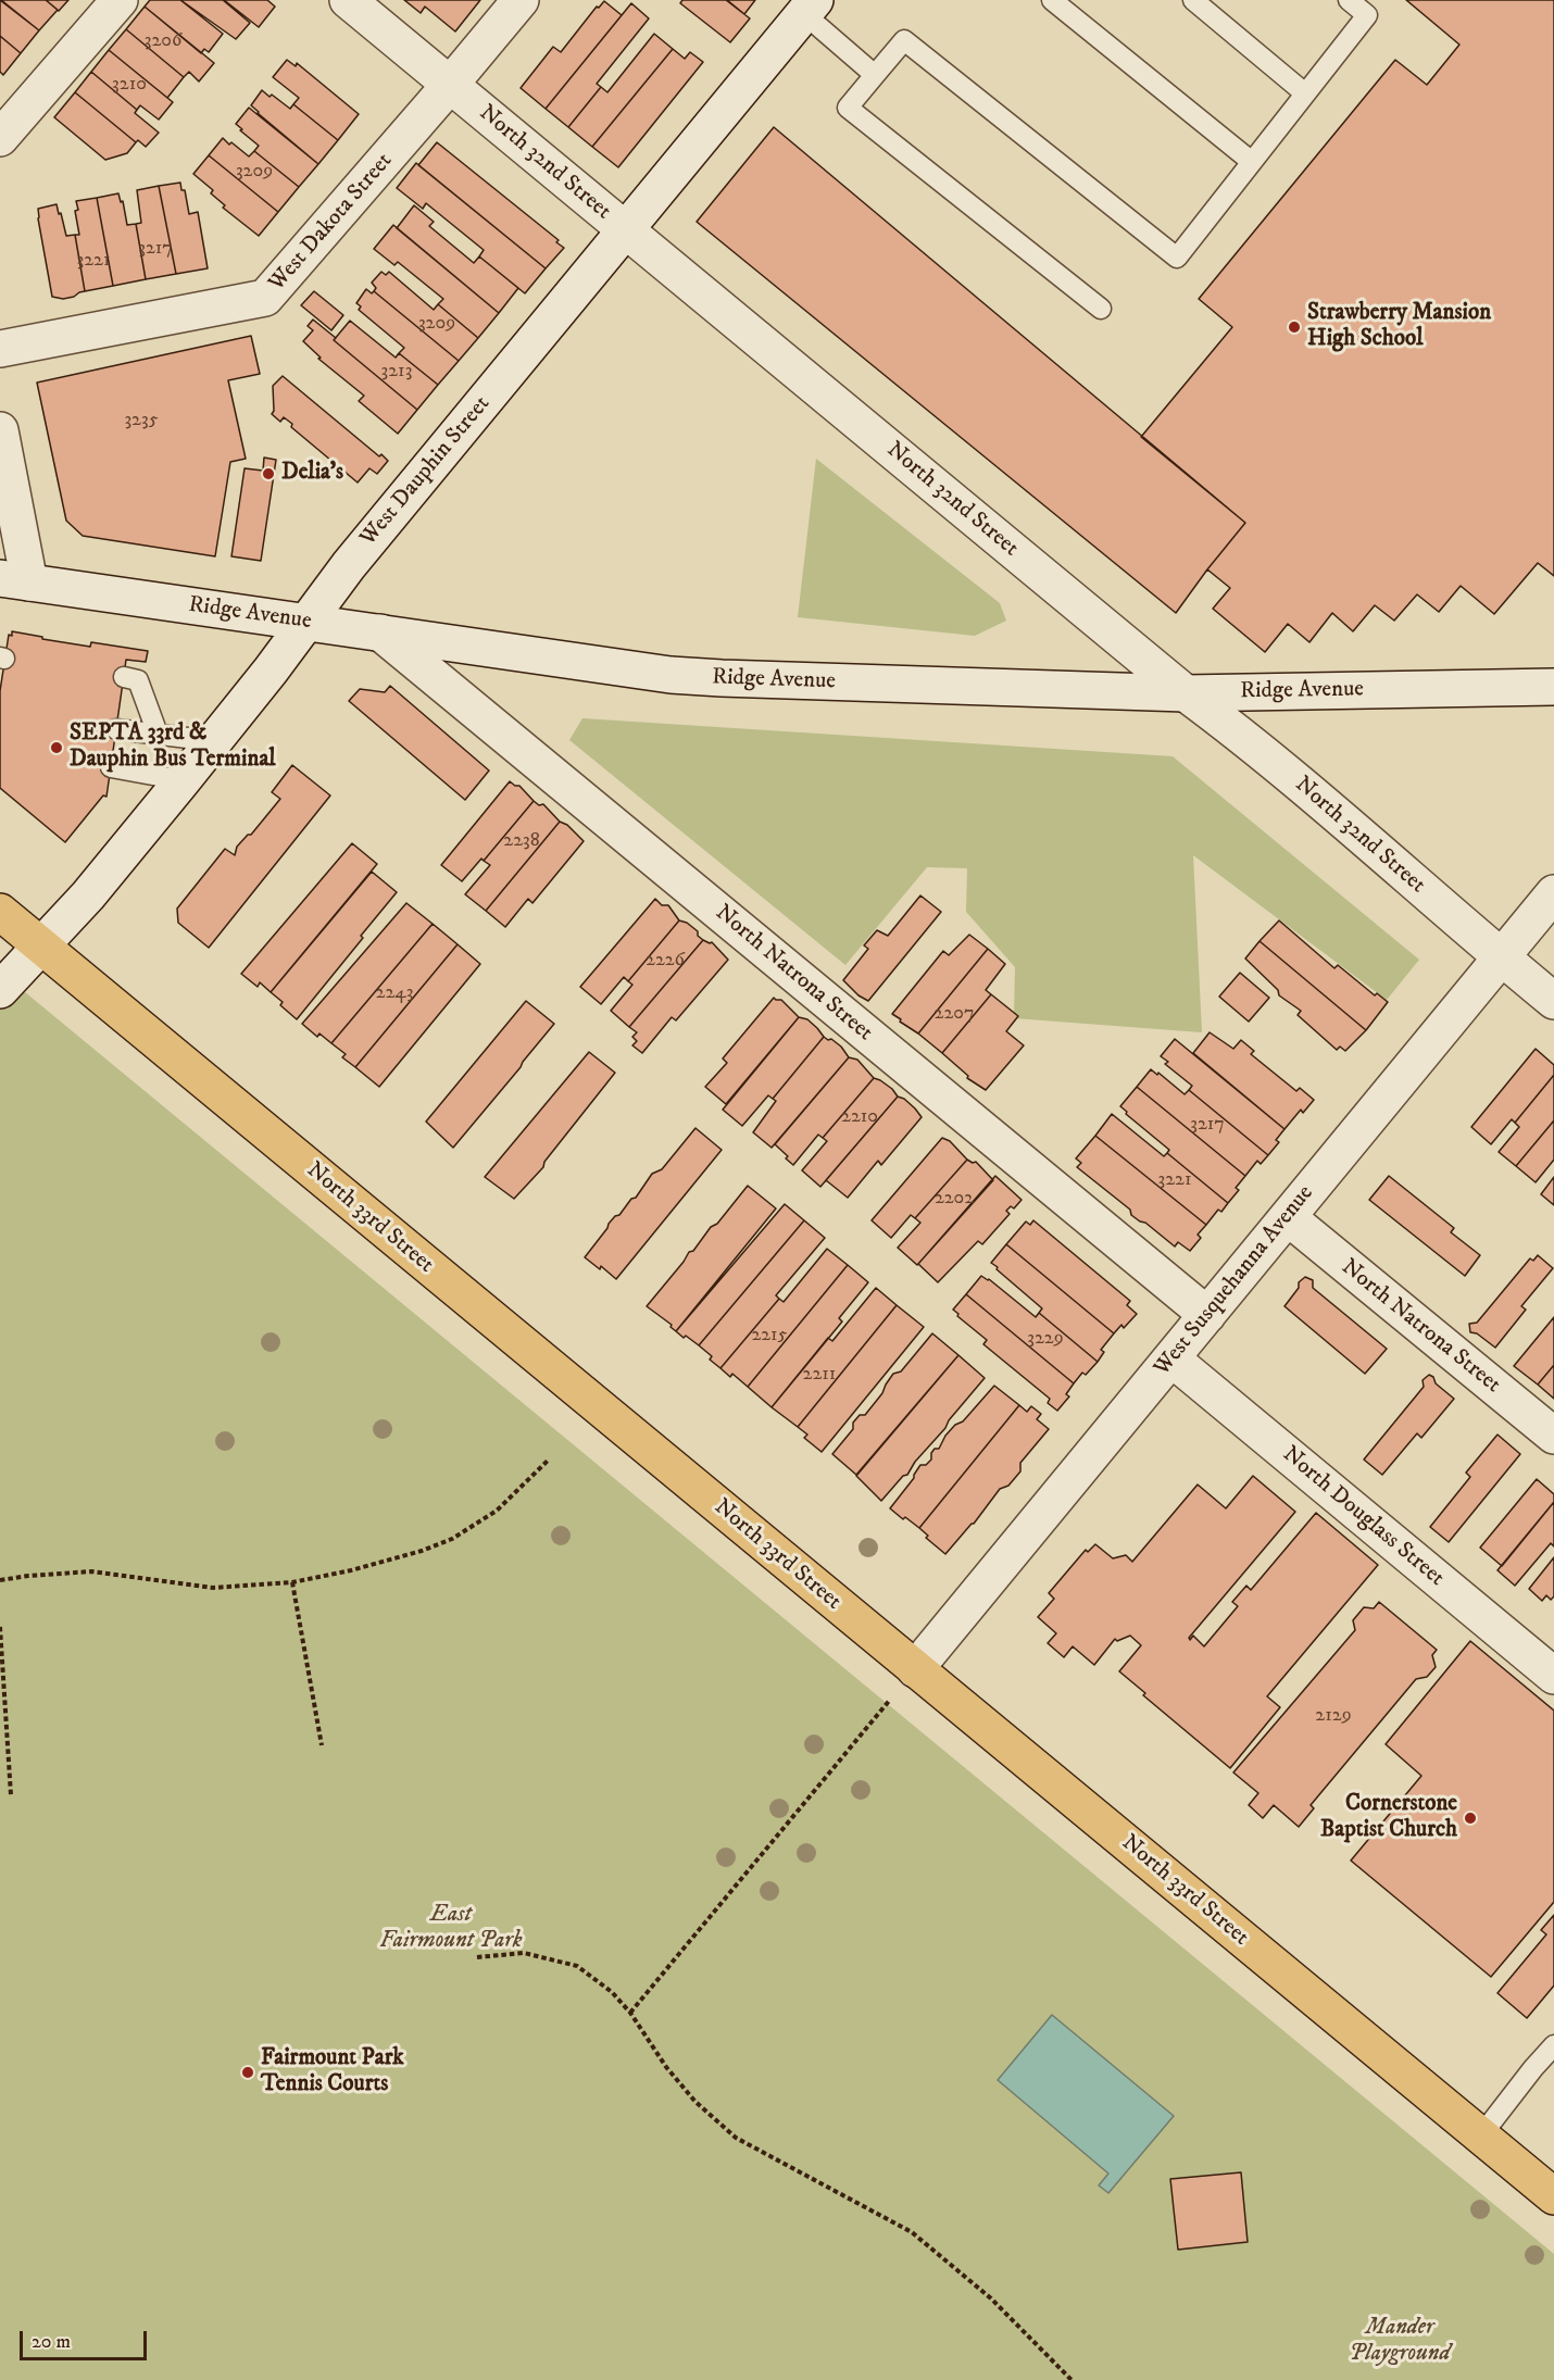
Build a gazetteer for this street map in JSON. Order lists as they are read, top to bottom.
{
  "streets": {
    "main road": ["North 33rd Street"],
    "street": [
      "North 32nd Street",
      "West Dakota Street",
      "West Dauphin Street",
      "Ridge Avenue",
      "North Natrona Street",
      "West Susquehanna Avenue",
      "North Douglass Street"
    ]
  },
  "crossings": [
    ["North 32nd Street", "West Dakota Street"],
    ["North 32nd Street", "West Dauphin Street"],
    ["North 32nd Street", "Ridge Avenue"],
    ["North 32nd Street", "West Susquehanna Avenue"],
    ["West Dauphin Street", "Ridge Avenue"],
    ["West Dauphin Street", "North 33rd Street"],
    ["Ridge Avenue", "North Natrona Street"],
    ["North Natrona Street", "West Susquehanna Avenue"],
    ["North 33rd Street", "West Susquehanna Avenue"],
    ["West Susquehanna Avenue", "North Douglass Street"]
  ],
  "parks": ["East Fairmount Park", "Mander Playground"],
  "places": [
    "Strawberry Mansion High School",
    "Delia's",
    "SEPTA 33rd & Dauphin Bus Terminal",
    "Cornerstone Baptist Church",
    "Fairmount Park Tennis Courts"
  ],
  "house_numbers": [
    "3206",
    "3210",
    "3209",
    "3217",
    "3221",
    "3209",
    "3213",
    "3235",
    "2238",
    "2226",
    "2243",
    "2207",
    "2210",
    "3217",
    "3221",
    "2202",
    "2215",
    "3229",
    "2211",
    "2129"
  ],
  "scale_bar": "20 m"
}
